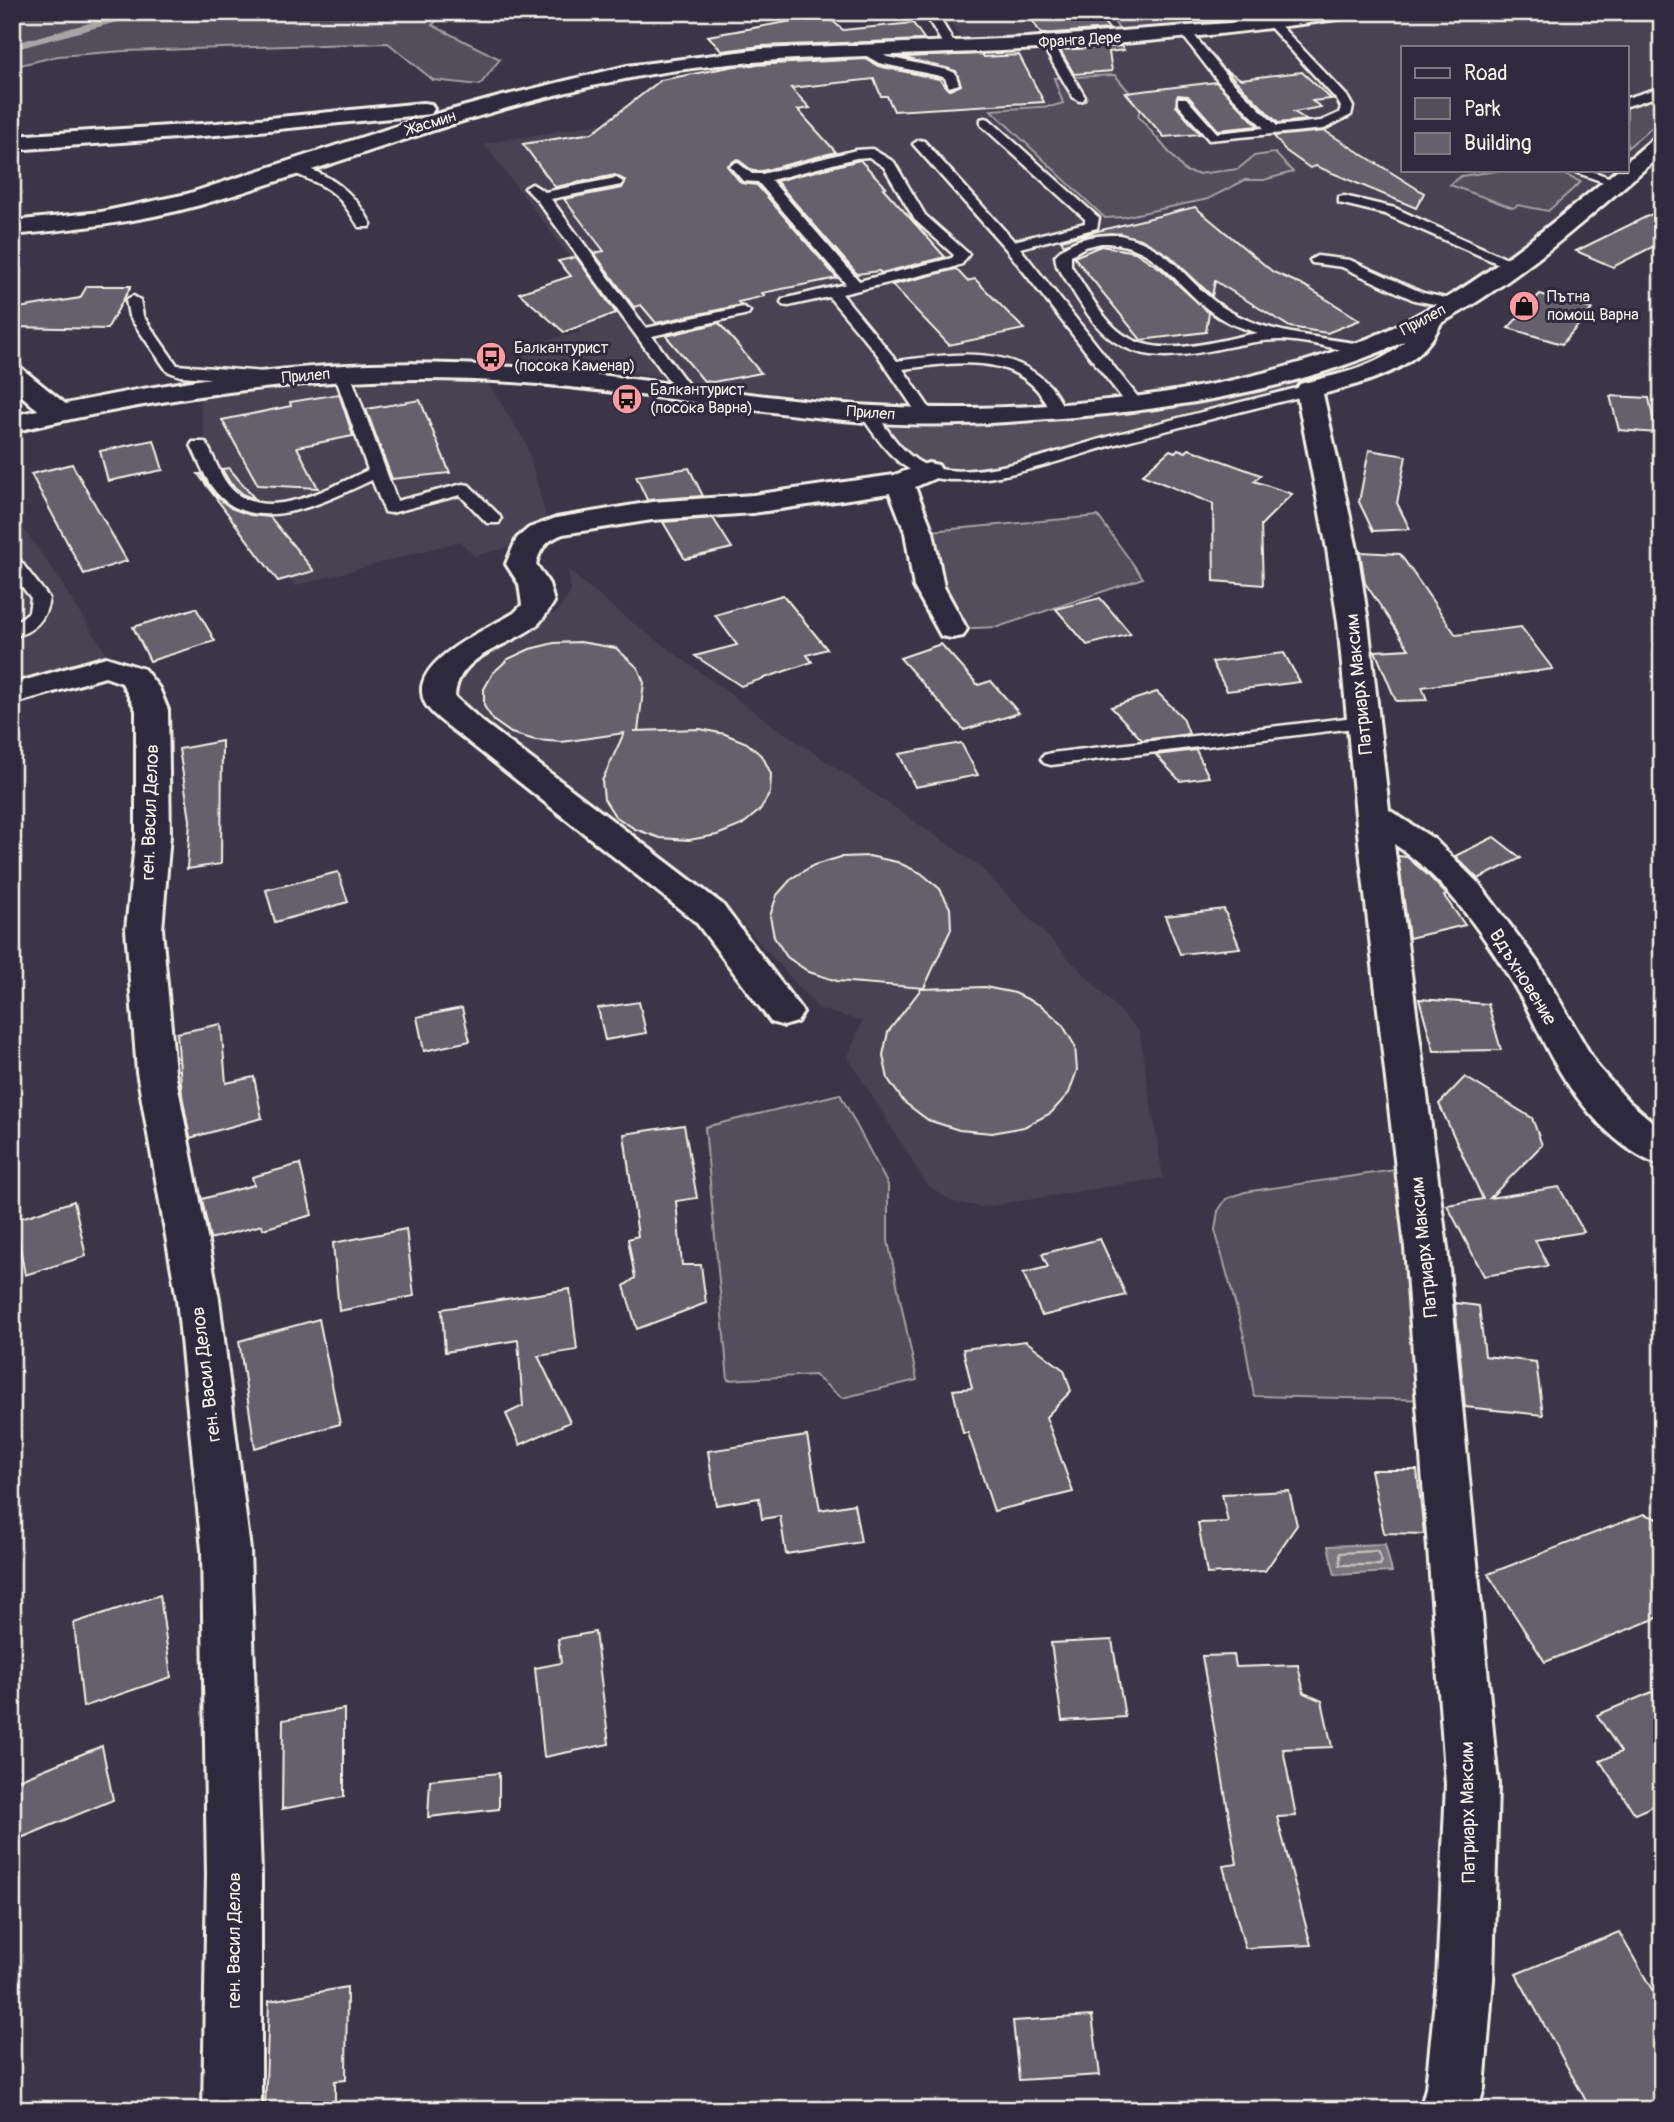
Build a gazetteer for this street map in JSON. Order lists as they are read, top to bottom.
{
  "streets": {
    "street": [
      "Франга Дере",
      "Жасмин",
      "Прилеп",
      "Патриарх Максим",
      "ген. Васил Делов",
      "Вдъхновение"
    ]
  },
  "crossings": [
    ["Франга Дере", "Жасмин"],
    ["Патриарх Максим", "Вдъхновение"]
  ],
  "places": {
    "shop": ["Пътна помощ Варна"],
    "bus stop": ["Балкантурист (посока Каменар)", "Балкантурист (посока Варна)"]
  },
  "legend": ["Road", "Park", "Building"]
}
